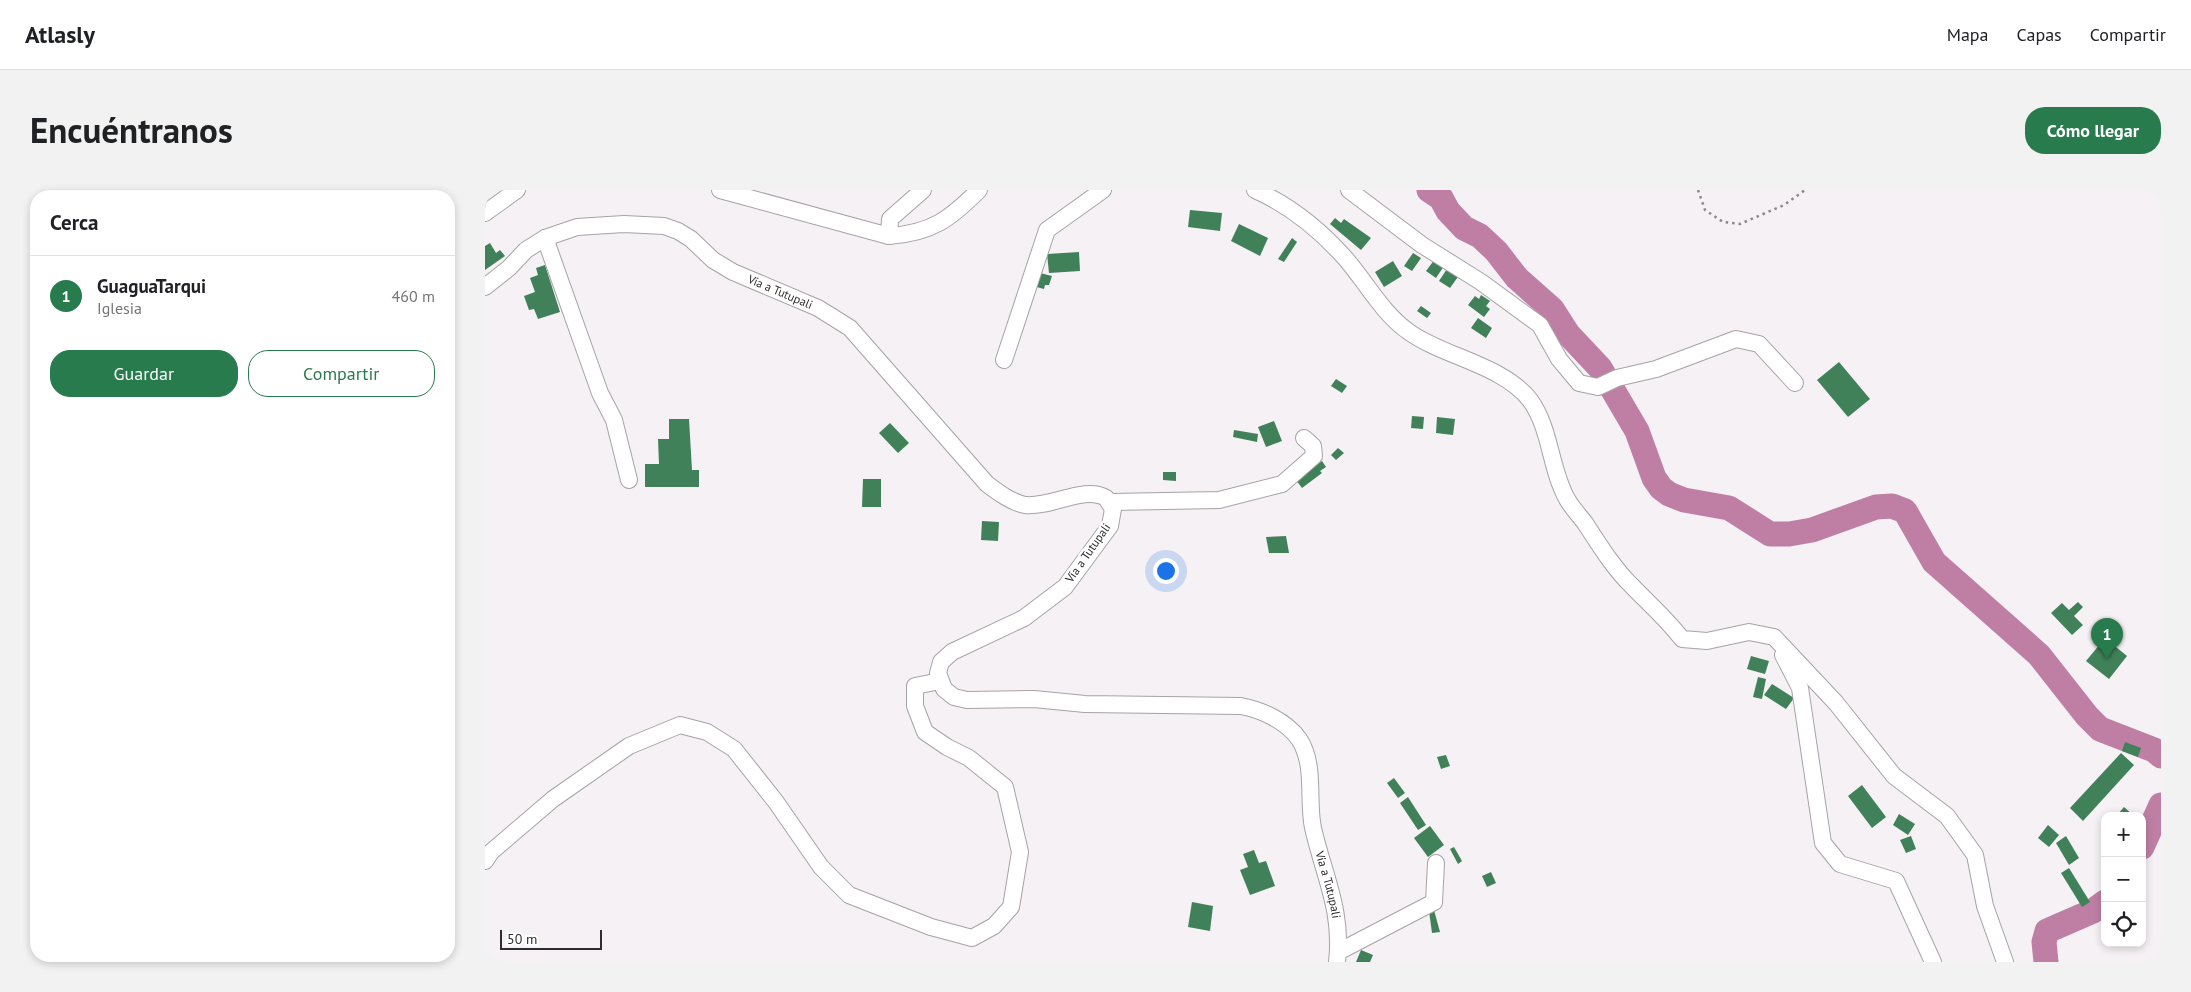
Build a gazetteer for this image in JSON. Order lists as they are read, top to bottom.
{
  "streets": {
    "street": ["Vía a Tutupali"]
  },
  "scale_bar": "50 m",
  "page": {
    "header": "Atlasly",
    "nav": ["Mapa", "Capas", "Compartir"],
    "title": "Encuéntranos",
    "buttons": [
      "Cómo llegar",
      ["Guardar", "Compartir"]
    ],
    "heading": "Cerca",
    "list": [
      {
        "mark": "1",
        "name": "GuaguaTarqui",
        "note": "Iglesia",
        "value": "460 m"
      }
    ],
    "pins": "1",
    "map_buttons": ["+", "−"],
    "scale": "50 m"
  }
}
